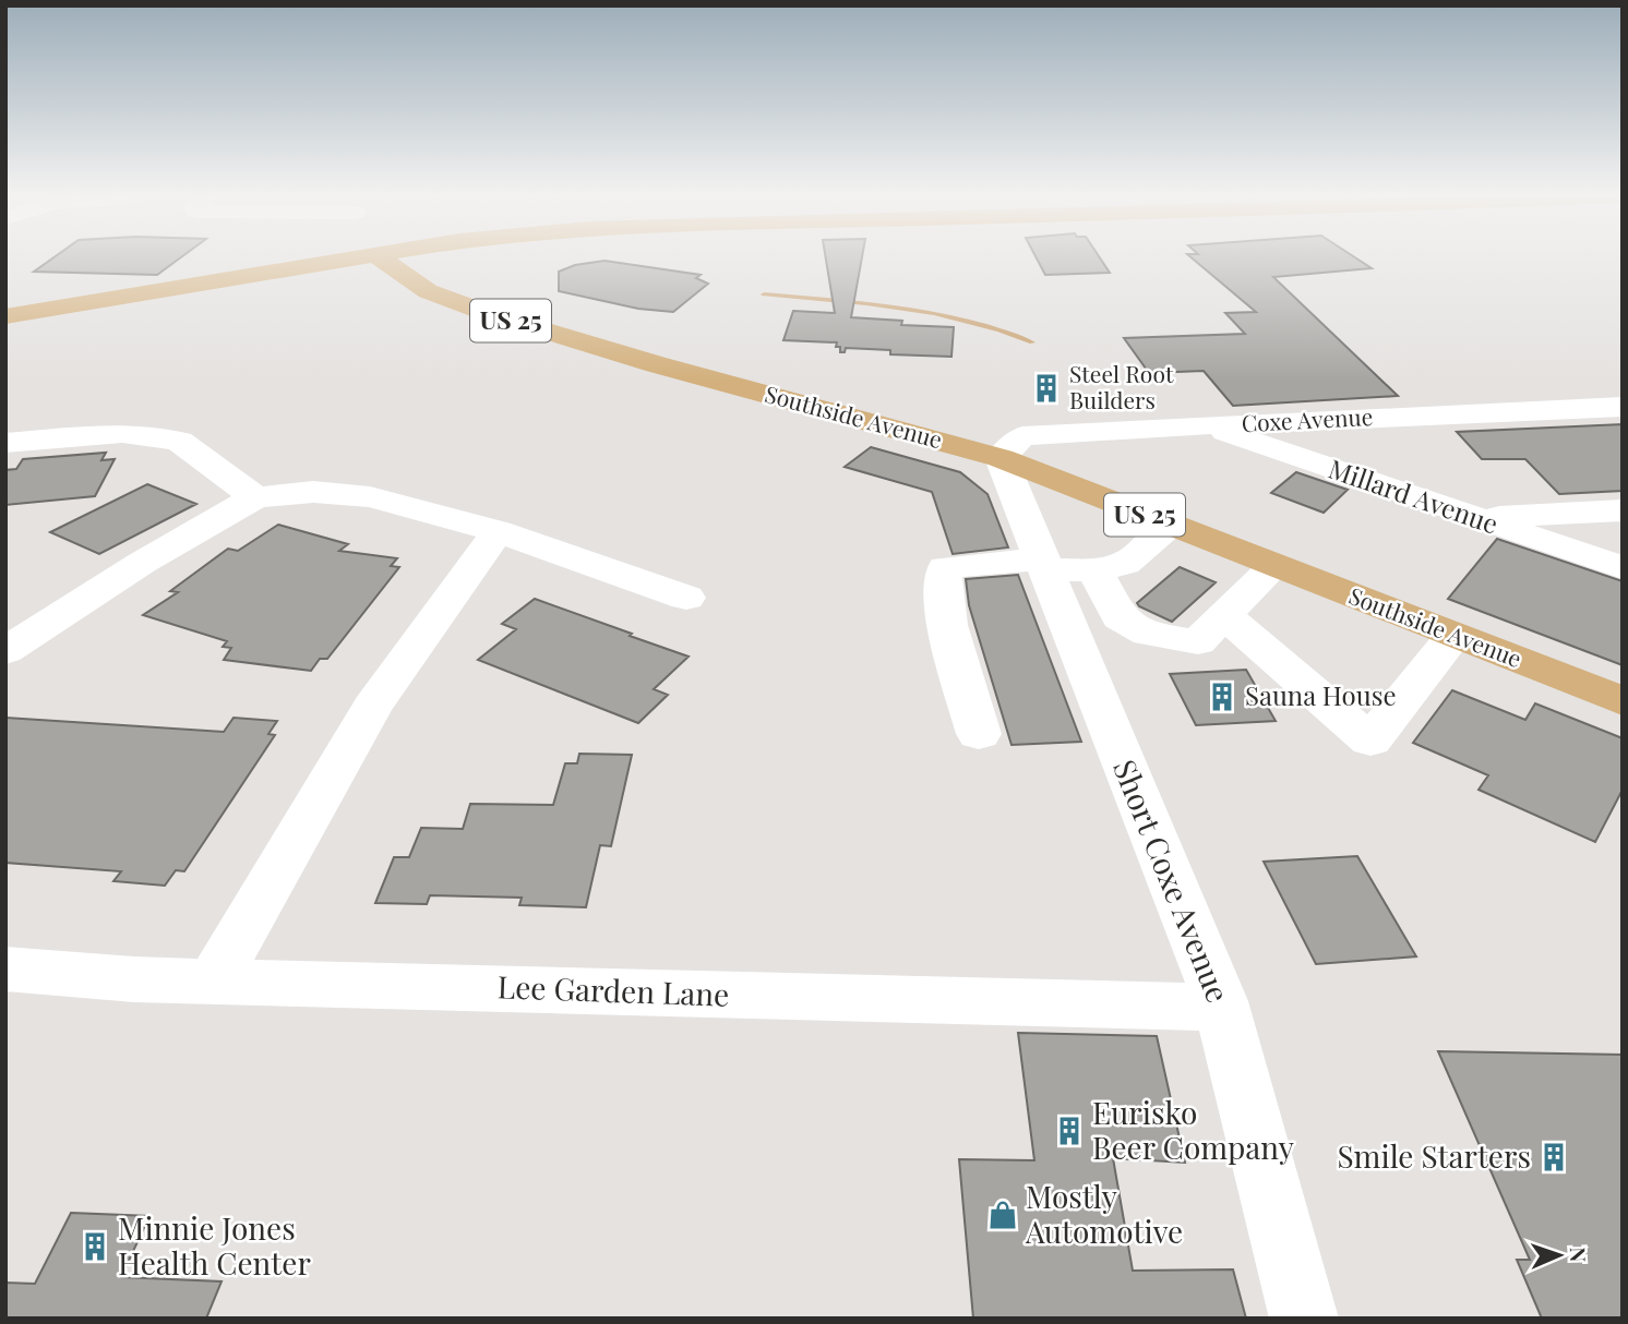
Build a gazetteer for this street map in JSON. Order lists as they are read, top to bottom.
{
  "streets": {
    "main road": ["US 25", "Southside Avenue"],
    "street": [
      "Coxe Avenue",
      "Millard Avenue",
      "Short Coxe Avenue",
      "Lee Garden Lane"
    ]
  },
  "crossings": [
    ["Southside Avenue", "Coxe Avenue"],
    ["Southside Avenue", "Short Coxe Avenue"],
    ["Coxe Avenue", "Millard Avenue"],
    ["Coxe Avenue", "Short Coxe Avenue"],
    ["Short Coxe Avenue", "Lee Garden Lane"]
  ],
  "places": {
    "building": [
      "Steel Root Builders",
      "Sauna House",
      "Eurisko Beer Company",
      "Smile Starters",
      "Minnie Jones Health Center"
    ],
    "shop": ["Mostly Automotive"]
  },
  "north": "right"
}
